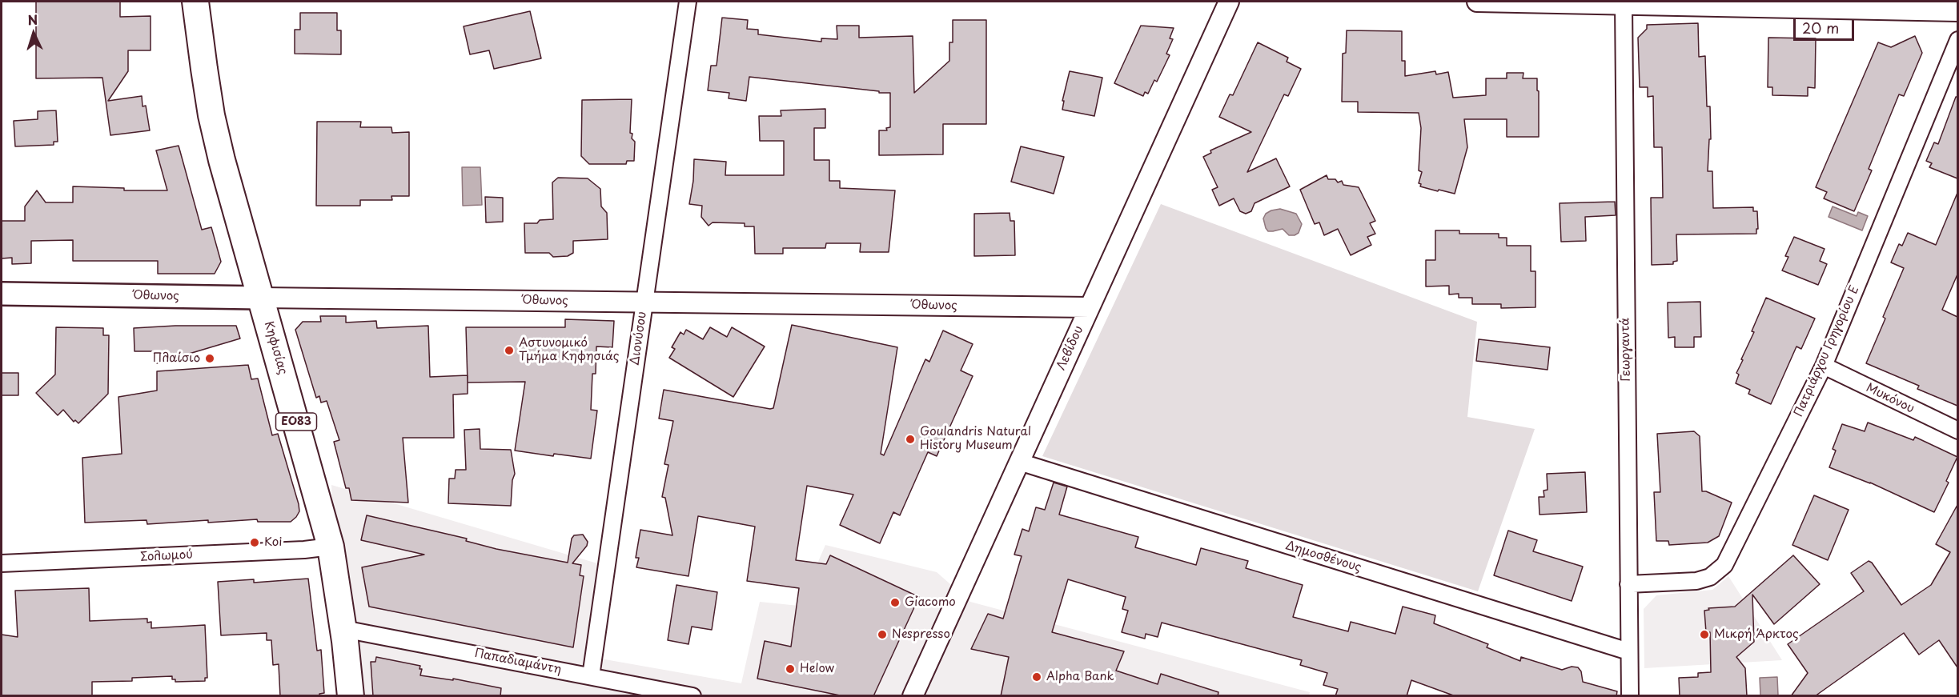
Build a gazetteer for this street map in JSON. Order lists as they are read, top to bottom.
{
  "streets": {
    "main road": ["Όθωνος", "Κηφισίας", "ΕΟ83"],
    "street": [
      "Διονύσου",
      "Λεβίδου",
      "Γεωργαντά",
      "Πατριάρχου Γρηγορίου Ε",
      "Μυκόνου",
      "Σολωμού",
      "Δημοσθένους",
      "Παπαδιαμάντη"
    ]
  },
  "crossings": [
    ["Όθωνος", "Διονύσου"],
    ["Όθωνος", "Κηφισίας"],
    ["Όθωνος", "Λεβίδου"],
    ["Διονύσου", "Παπαδιαμάντη"],
    ["Κηφισίας", "Σολωμού"],
    ["Κηφισίας", "Παπαδιαμάντη"],
    ["Λεβίδου", "Δημοσθένους"],
    ["Γεωργαντά", "Πατριάρχου Γρηγορίου Ε"],
    ["Γεωργαντά", "Δημοσθένους"],
    ["Πατριάρχου Γρηγορίου Ε", "Μυκόνου"]
  ],
  "places": [
    "Αστυνομικό Τμήμα Κηφησιάς",
    "Πλαίσιο",
    "Goulandris Natural History Museum",
    "Koi",
    "Giacomo",
    "Nespresso",
    "Μικρή Άρκτος",
    "Helow",
    "Alpha Bank"
  ],
  "scale_bar": "20 m",
  "north": "top"
}
